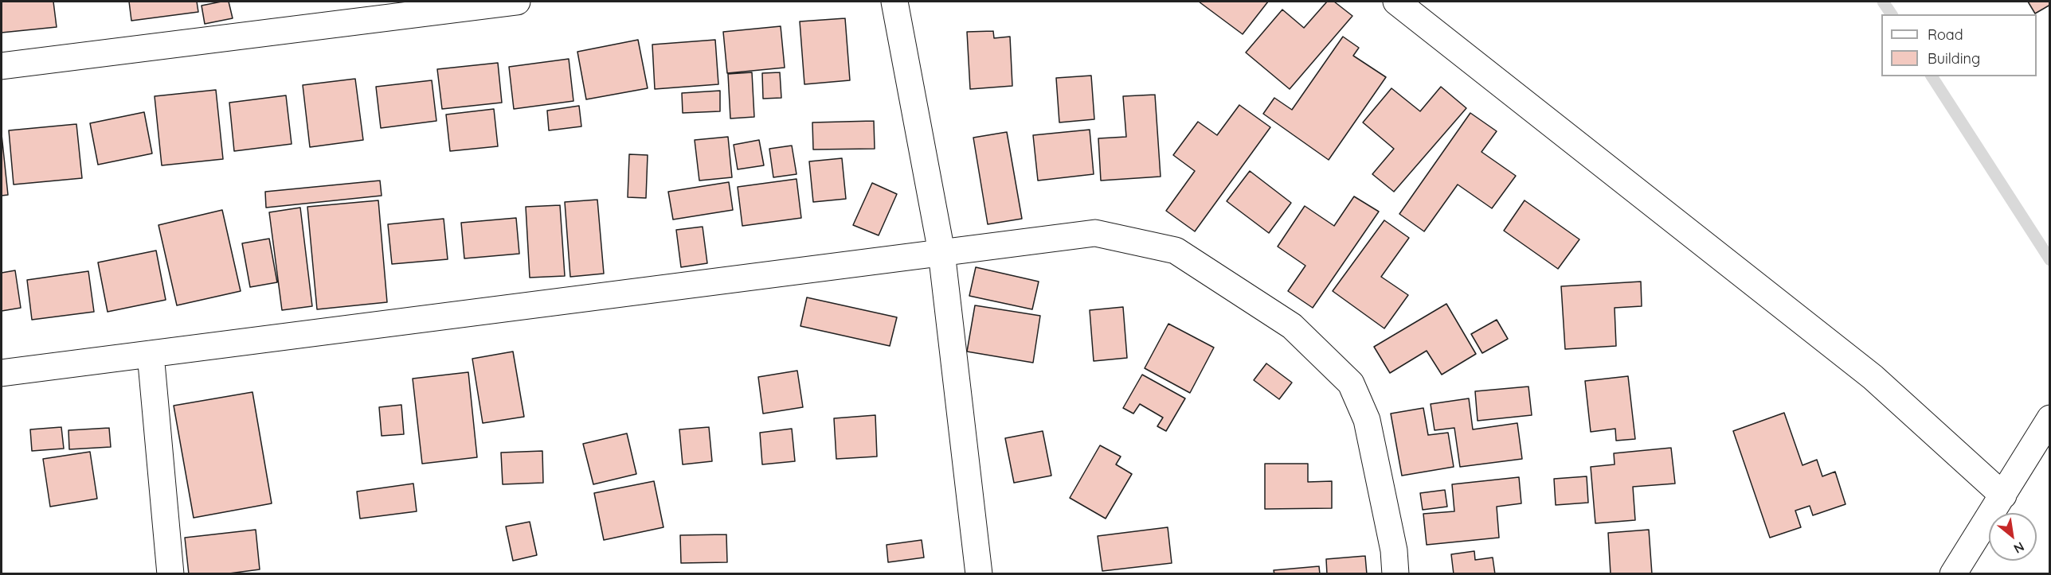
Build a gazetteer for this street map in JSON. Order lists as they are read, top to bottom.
{
  "legend": ["Road", "Building"],
  "north": "bottom right"
}
